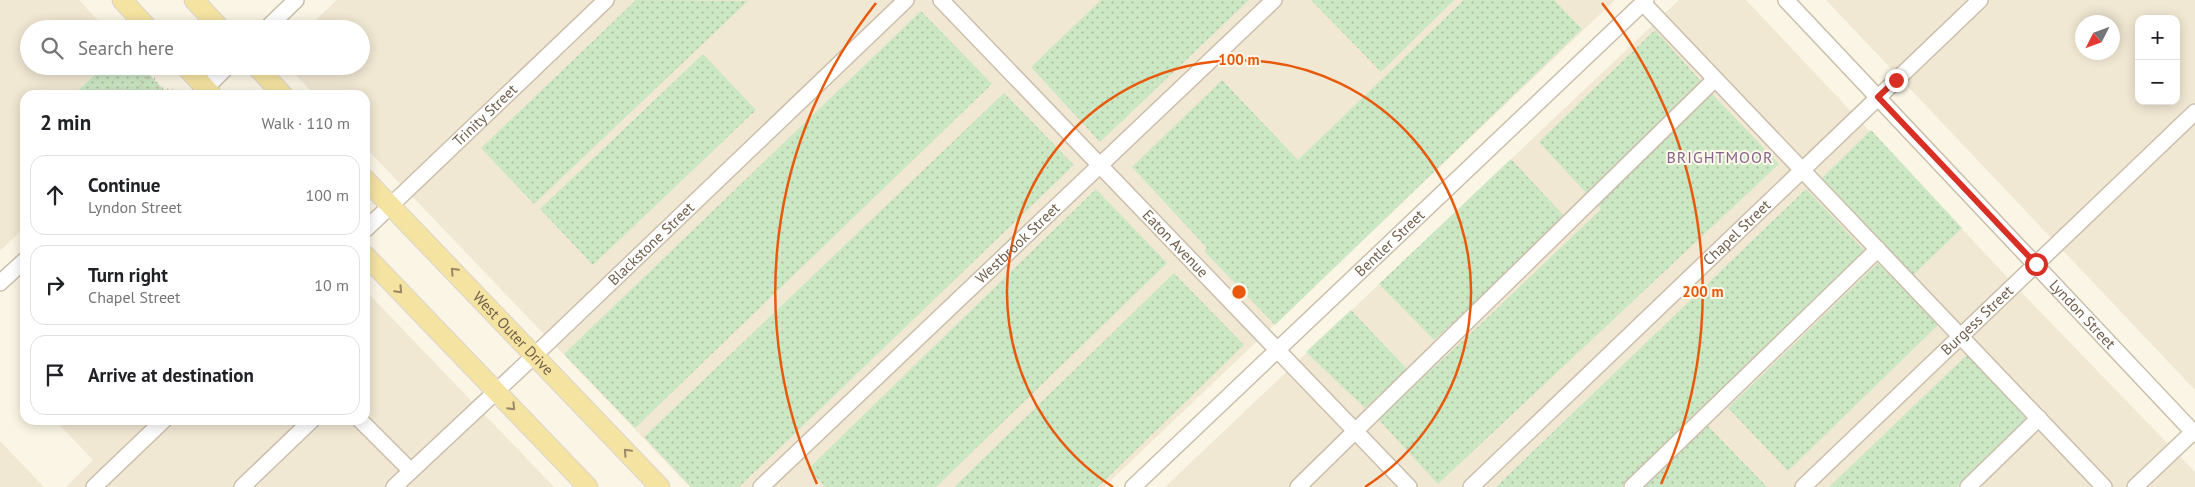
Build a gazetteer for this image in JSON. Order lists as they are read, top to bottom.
{
  "streets": {
    "main road": ["West Outer Drive"],
    "street": [
      "Trinity Street",
      "Chapel Street",
      "Blackstone Street",
      "Westbrook Street",
      "Eaton Avenue",
      "Bentler Street",
      "Lyndon Street",
      "Burgess Street"
    ]
  },
  "crossings": [
    ["Trinity Street", "West Outer Drive"],
    ["Chapel Street", "Lyndon Street"],
    ["Blackstone Street", "West Outer Drive"],
    ["Westbrook Street", "Eaton Avenue"],
    ["Eaton Avenue", "Bentler Street"],
    ["Lyndon Street", "Burgess Street"]
  ],
  "districts": ["BRIGHTMOOR"],
  "north": "bottom left",
  "page": {
    "map_buttons": ["+", "−"],
    "search": "Search here",
    "heading": ["2 min", "Walk · 110 m"],
    "list": [
      ["Continue", "Lyndon Street", "100 m"],
      ["Turn right", "Chapel Street", "10 m"],
      "Arrive at destination"
    ]
  },
  "rings": ["100 m", "200 m"]
}
